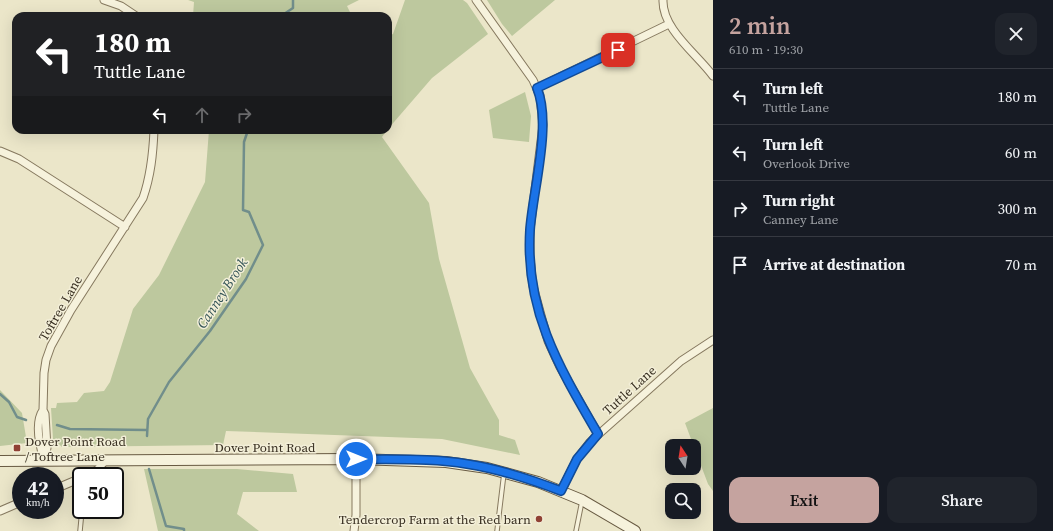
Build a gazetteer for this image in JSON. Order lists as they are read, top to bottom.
{
  "streets": {
    "main road": ["Dover Point Road"],
    "street": ["Toftree Lane", "Tuttle Lane"]
  },
  "crossings": [
    ["Toftree Lane", "Dover Point Road"],
    ["Tuttle Lane", "Dover Point Road"]
  ],
  "water": ["Canney Brook"],
  "places": {
    "transit": ["Dover Point Road / Toftree Lane"],
    "other": ["Tendercrop Farm at the Red barn"]
  },
  "north": "top",
  "page": {
    "heading": ["2 min", "610 m · 19:30"],
    "turn": ["180 m", "Tuttle Lane"],
    "list": [
      {
        "name": "Turn left",
        "note": "Tuttle Lane",
        "value": "180 m"
      },
      {
        "name": "Turn left",
        "note": "Overlook Drive",
        "value": "60 m"
      },
      {
        "name": "Turn right",
        "note": "Canney Lane",
        "value": "300 m"
      },
      {
        "name": "Arrive at destination",
        "value": "70 m"
      }
    ],
    "speed": "42 km/h",
    "limit": "50",
    "buttons": ["Exit", "Share"]
  }
}
